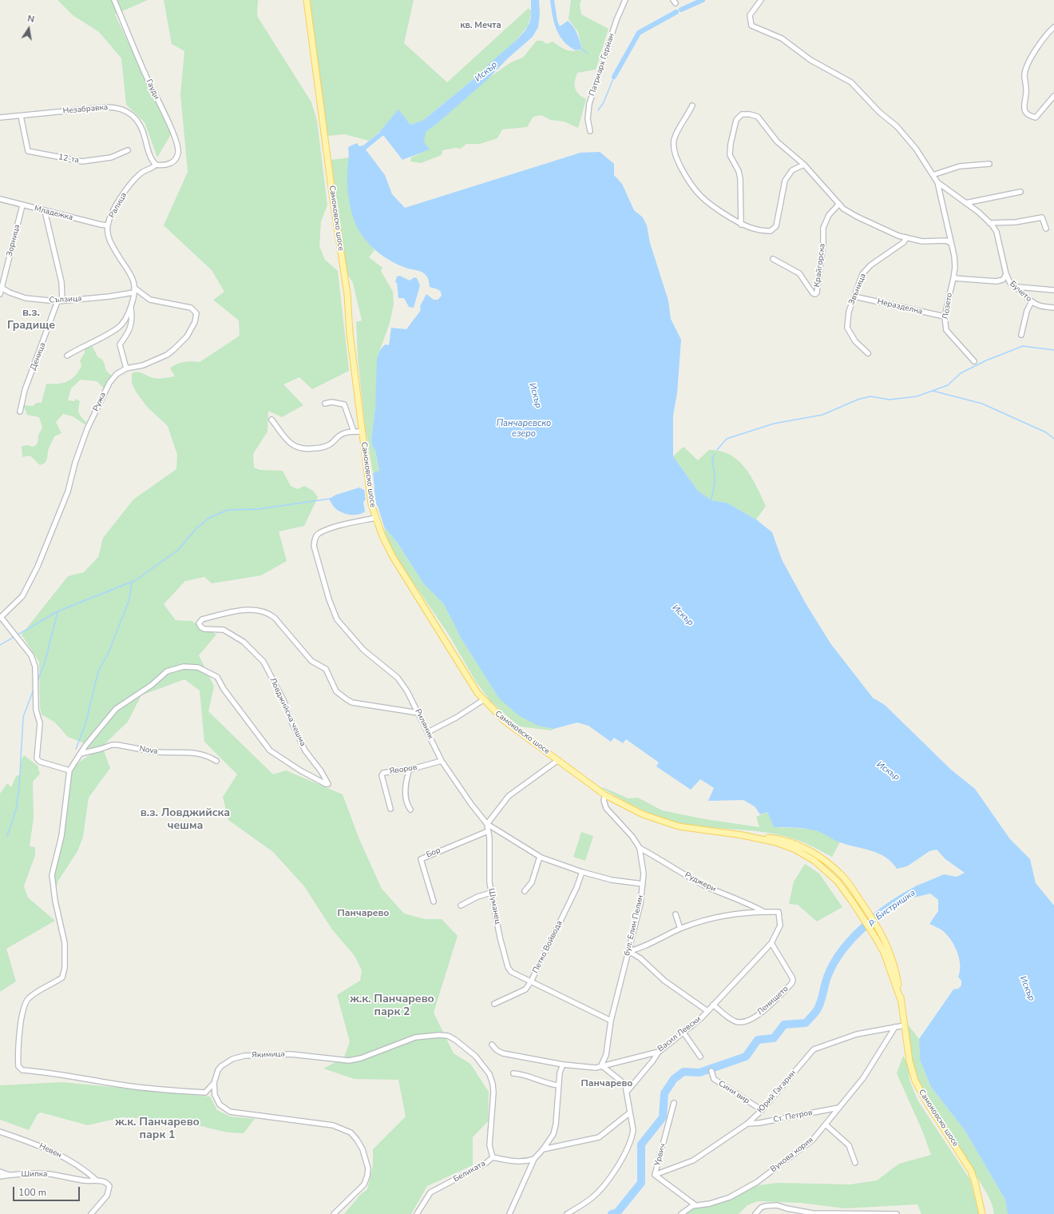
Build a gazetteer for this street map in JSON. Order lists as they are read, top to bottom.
{
  "streets": {
    "main road": ["Самоковско шосе"],
    "street": [
      "Патриарх Герман",
      "Гауди",
      "Незабравка",
      "12-та",
      "Ралица",
      "Младежка",
      "Зорница",
      "Крайгорска",
      "Звъница",
      "Бучето",
      "Сълзица",
      "Лозето",
      "Неразделна",
      "Деница",
      "Ружа",
      "Ловджийска чешма",
      "Риляник",
      "Nova",
      "Яворов",
      "Бор",
      "Руджери",
      "Шуманец",
      "бул. Елин Пелин",
      "Петко Войвода",
      "Ленището",
      "Васил Левски",
      "Якимица",
      "Юрий Гагарин",
      "Сини вир",
      "Ст. Петров",
      "Невен",
      "Урвич",
      "Вукова кория",
      "Беликата",
      "Шипка"
    ]
  },
  "crossings": [
    ["Гауди", "Незабравка"],
    ["Гауди", "Ралица"],
    ["Незабравка", "12-та"],
    ["Незабравка", "Ралица"],
    ["Ралица", "Младежка"],
    ["Ралица", "Сълзица"],
    ["Ралица", "Ружа"],
    ["Младежка", "Зорница"],
    ["Младежка", "Деница"],
    ["Самоковско шосе", "Риляник"],
    ["Самоковско шосе", "бул. Елин Пелин"],
    ["Самоковско шосе", "Юрий Гагарин"],
    ["Зорница", "Сълзица"],
    ["Звъница", "Неразделна"],
    ["Сълзица", "Деница"],
    ["Сълзица", "Ружа"],
    ["Лозето", "Неразделна"],
    ["Ловджийска чешма", "Риляник"],
    ["Ловджийска чешма", "Nova"],
    ["Риляник", "Яворов"],
    ["Риляник", "Шуманец"],
    ["Риляник", "бул. Елин Пелин"],
    ["Риляник", "Петко Войвода"],
    ["Бор", "Шуманец"],
    ["Руджери", "бул. Елин Пелин"],
    ["Руджери", "Васил Левски"],
    ["Шуманец", "бул. Елин Пелин"],
    ["Шуманец", "Петко Войвода"],
    ["бул. Елин Пелин", "Васил Левски"],
    ["Ленището", "Васил Левски"],
    ["Якимица", "Беликата"],
    ["Юрий Гагарин", "Сини вир"],
    ["Юрий Гагарин", "Ст. Петров"],
    ["Юрий Гагарин", "Урвич"],
    ["Юрий Гагарин", "Вукова кория"],
    ["Ст. Петров", "Вукова кория"],
    ["Невен", "Шипка"],
    ["Урвич", "Вукова кория"]
  ],
  "districts": [
    "кв. Мечта",
    "в.з. Градище",
    "в.з. Ловджийска чешма",
    "Панчарево",
    "ж.к. Панчарево парк 2",
    "Панчарево",
    "ж.к. Панчарево парк 1"
  ],
  "water": ["Искър", "Панчаревско езеро", "р. Бистришка"],
  "scale_bar": "100 m",
  "north": "top"
}
